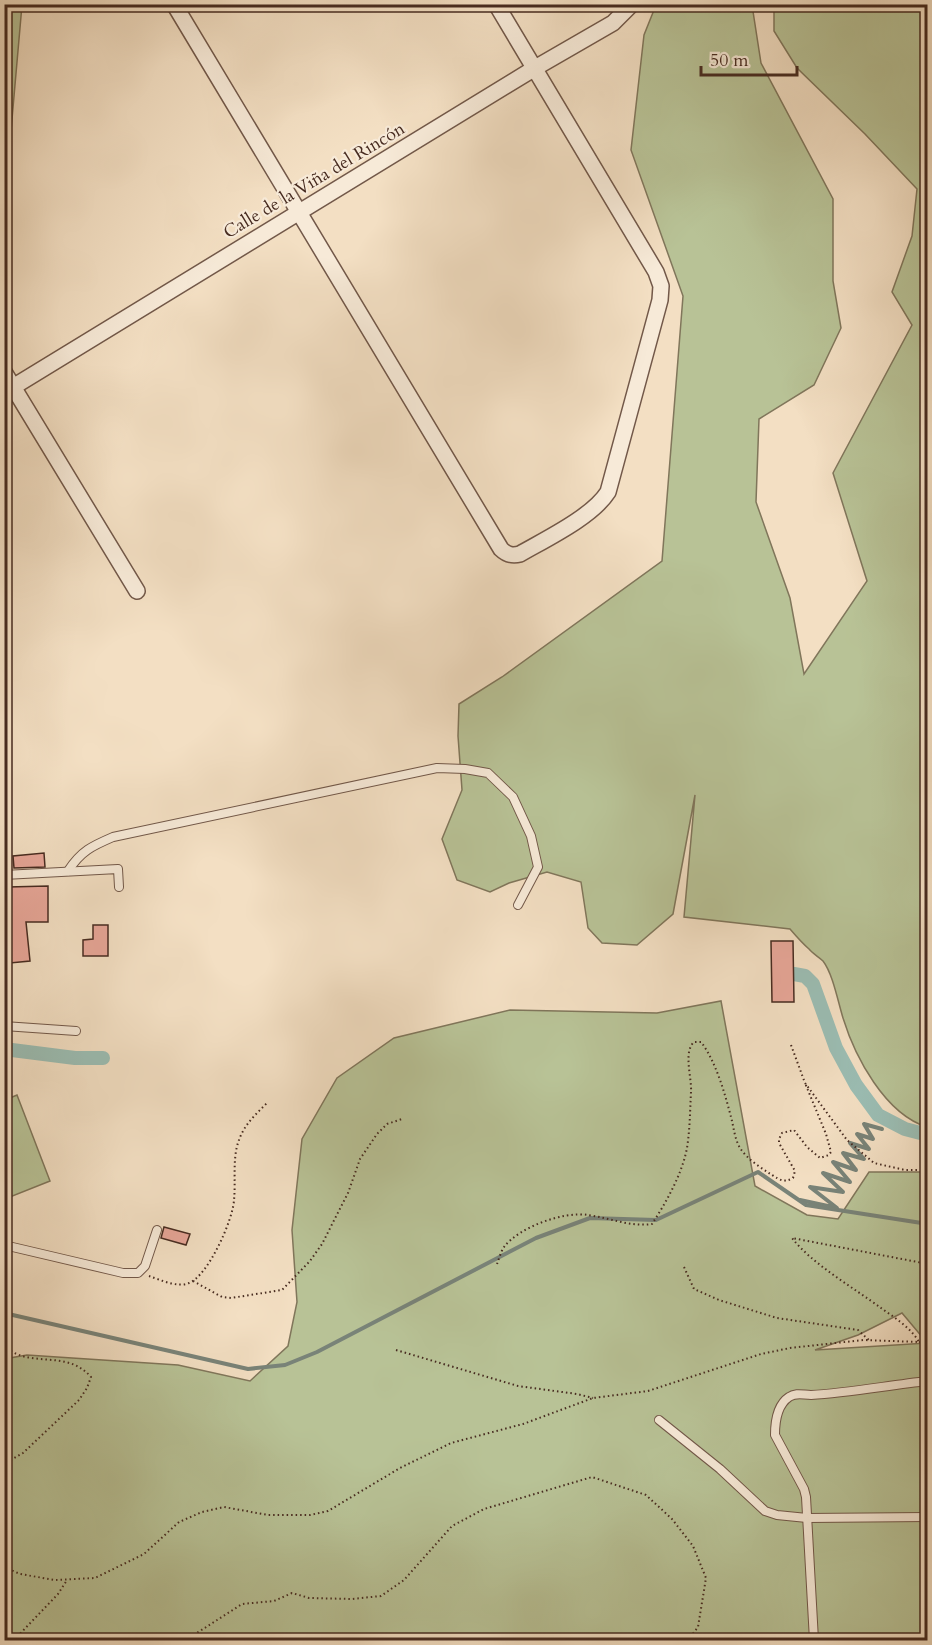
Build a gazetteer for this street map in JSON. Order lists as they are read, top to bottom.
{
  "streets": {
    "street": ["Calle de la Viña del Rincón"]
  },
  "scale_bar": "50 m"
}
